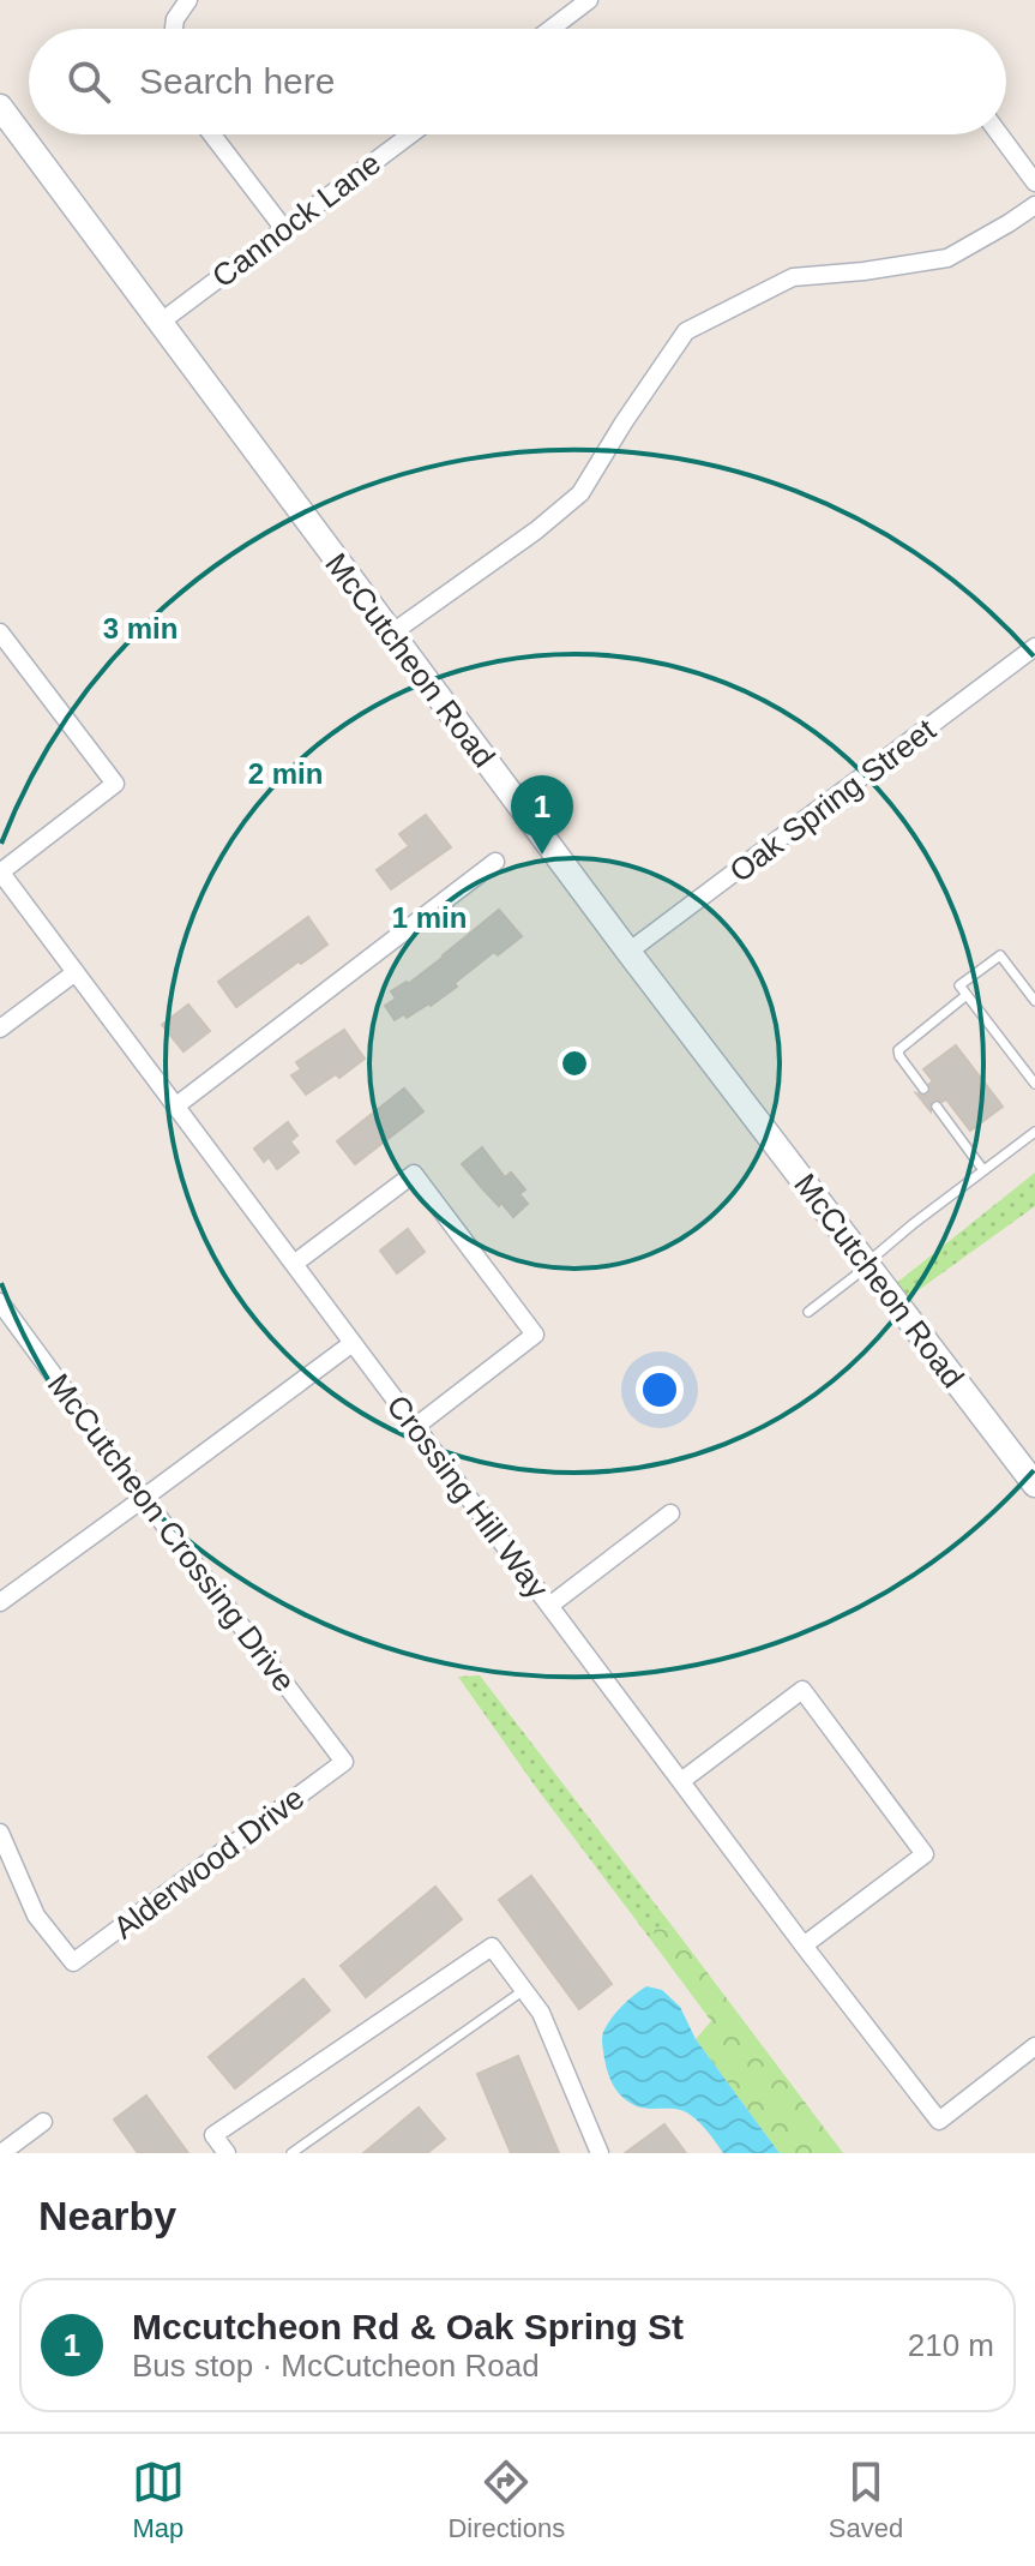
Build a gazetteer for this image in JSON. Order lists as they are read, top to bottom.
{
  "streets": {
    "main road": ["McCutcheon Road"],
    "street": [
      "Cannock Lane",
      "Oak Spring Street",
      "Crossing Hill Way",
      "McCutcheon Crossing Drive",
      "Alderwood Drive"
    ]
  },
  "crossings": [
    ["Cannock Lane", "McCutcheon Road"],
    ["McCutcheon Road", "Oak Spring Street"],
    ["McCutcheon Crossing Drive", "Alderwood Drive"]
  ],
  "page": {
    "search": "Search here",
    "pins": "1",
    "heading": "Nearby",
    "list": [
      {
        "mark": "1",
        "name": "Mccutcheon Rd & Oak Spring St",
        "note": "Bus stop · McCutcheon Road",
        "value": "210 m"
      }
    ],
    "nav": ["Map", "Directions", "Saved"]
  },
  "rings": ["3 min", "2 min", "1 min"]
}
